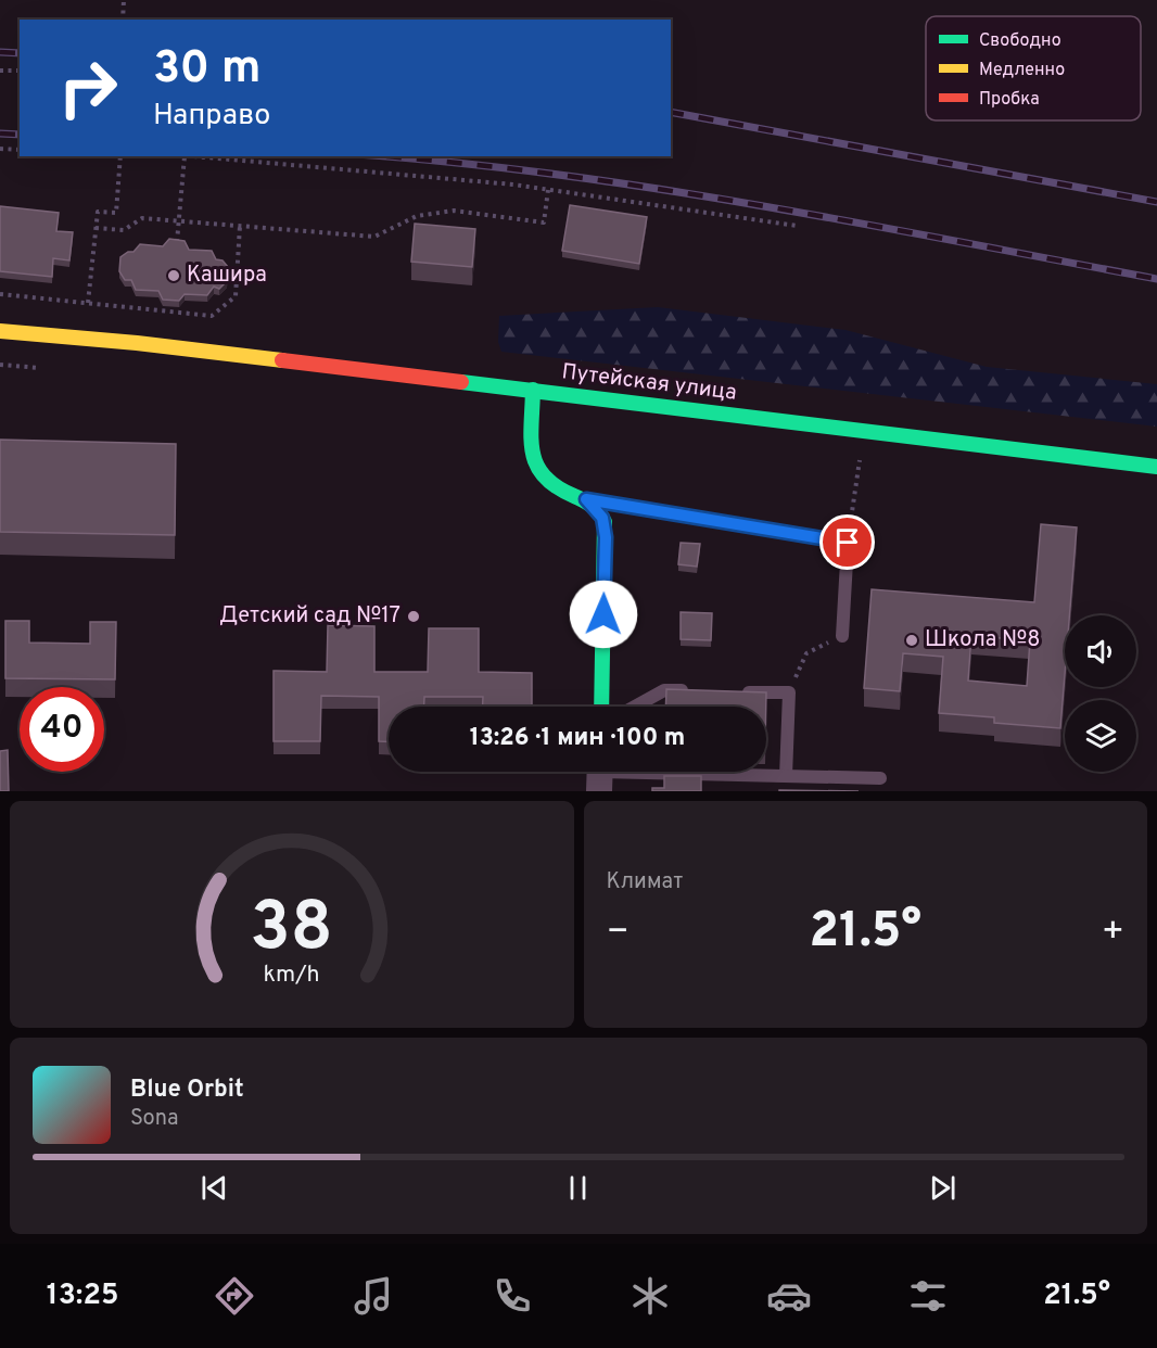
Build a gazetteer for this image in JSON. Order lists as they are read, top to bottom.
{
  "streets": {
    "main road": ["Путейская улица"]
  },
  "places": ["Кашира", "Детский сад №17", "Школа №8"],
  "legend": ["Свободно", "Медленно", "Пробка"],
  "page": {
    "turn": ["30 m", "Направо"],
    "limit": "40",
    "trip": "13:26 · 1 мин · 100 m",
    "tile": "Климат",
    "heat": ["−", "21.5°", "+"],
    "song": ["Blue Orbit", "Sona"],
    "tabs": ["13:25", "21.5°"],
    "gauge": ["38", "km/h"]
  }
}
